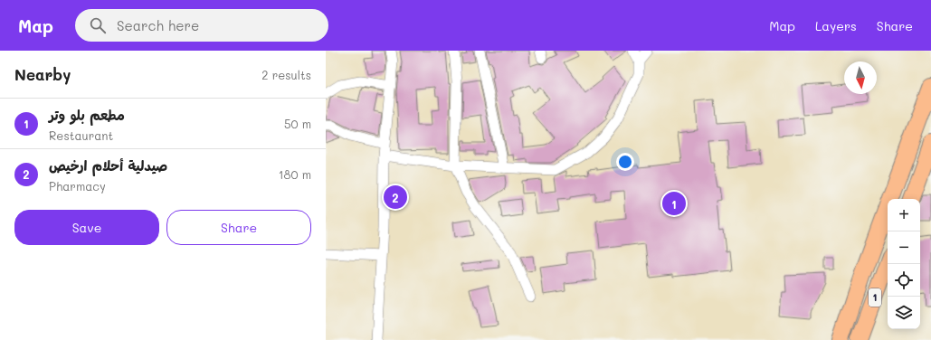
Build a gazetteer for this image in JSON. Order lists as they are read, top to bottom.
{
  "streets": {
    "main road": ["1"]
  },
  "north": "bottom",
  "page": {
    "header": "Map",
    "search": "Search here",
    "nav": ["Map", "Layers", "Share"],
    "heading": ["Nearby", "2 results"],
    "list": [
      {
        "mark": "1",
        "name": "مطعم بلو وتر",
        "note": "Restaurant",
        "value": "50 m"
      },
      {
        "mark": "2",
        "name": "صيدلية أحلام ارخيص",
        "note": "Pharmacy",
        "value": "180 m"
      }
    ],
    "pins": ["2", "1"],
    "buttons": ["Save", "Share"],
    "map_buttons": ["+", "−"]
  }
}
